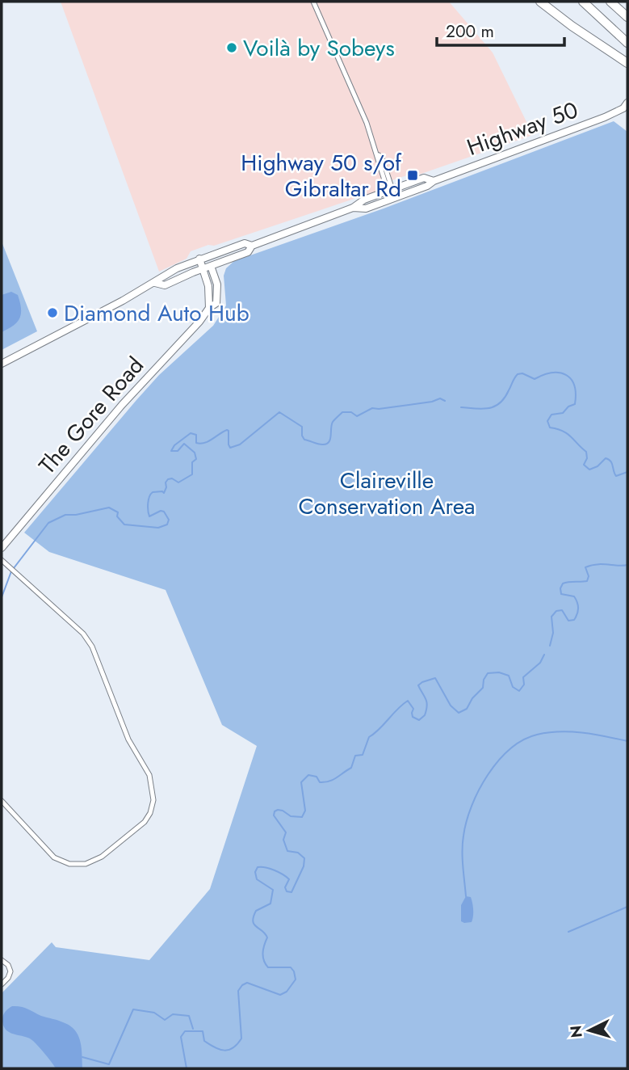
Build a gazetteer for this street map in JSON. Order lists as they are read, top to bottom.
{
  "streets": {
    "main road": ["Highway 50", "The Gore Road"]
  },
  "crossings": [
    ["Highway 50", "The Gore Road"]
  ],
  "parks": ["Claireville Conservation Area"],
  "places": {
    "other": ["Voilà by Sobeys", "Diamond Auto Hub"],
    "transit": ["Highway 50 s/of Gibraltar Rd"]
  },
  "scale_bar": "200 m",
  "north": "left"
}
